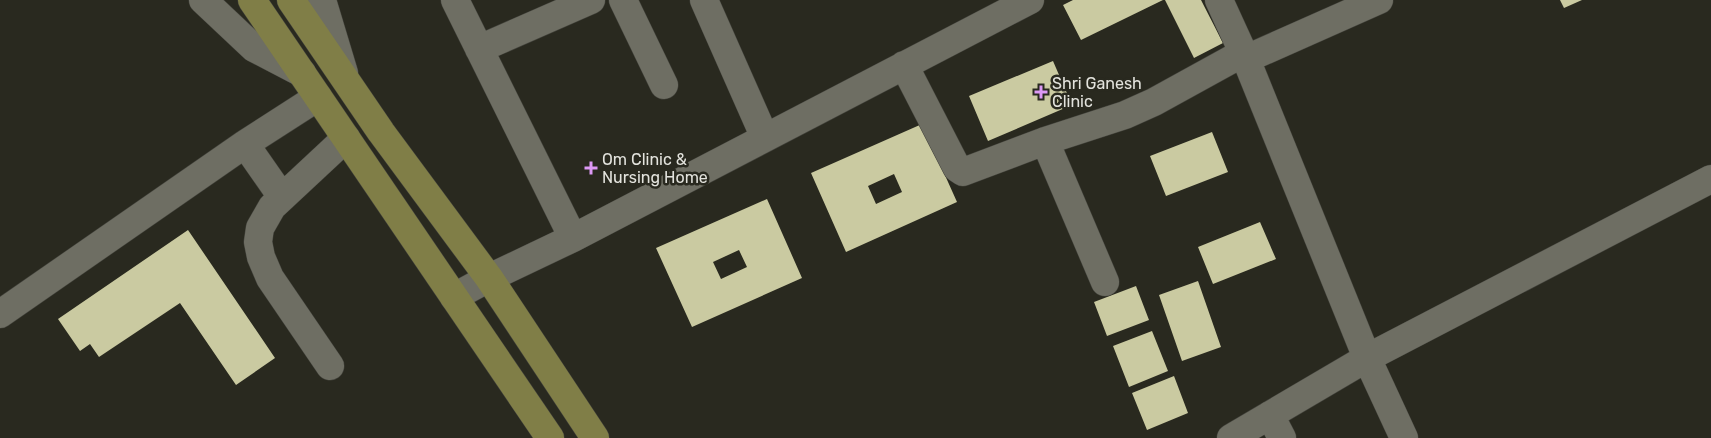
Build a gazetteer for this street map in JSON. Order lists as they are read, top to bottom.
{
  "places": {
    "health": ["Shri Ganesh Clinic", "Om Clinic & Nursing Home"]
  }
}
